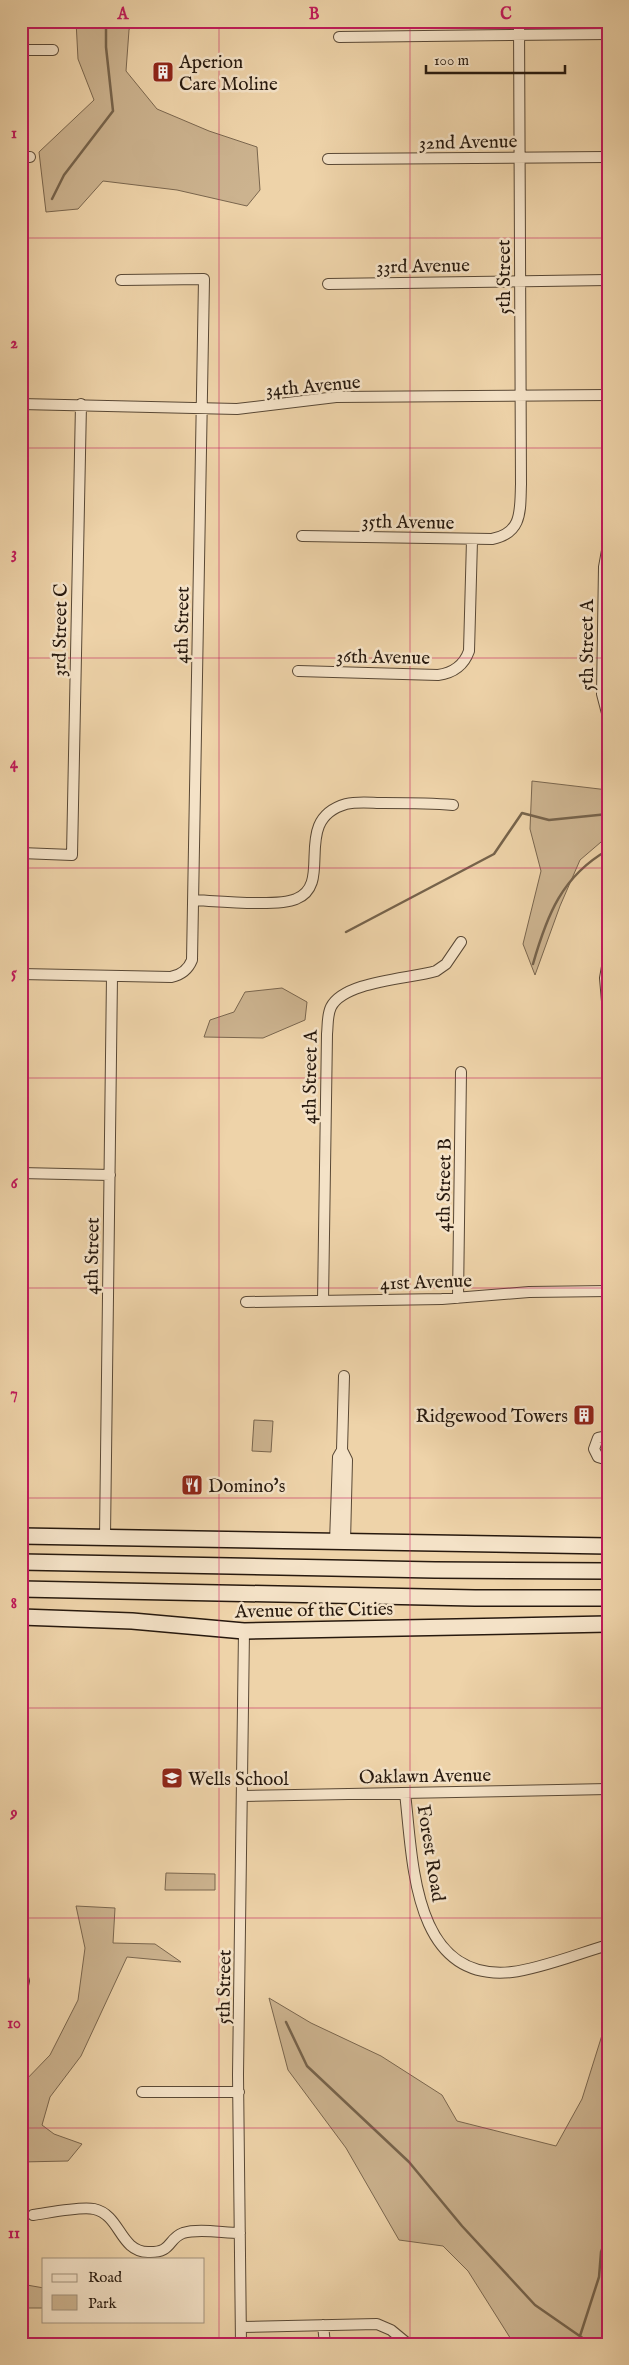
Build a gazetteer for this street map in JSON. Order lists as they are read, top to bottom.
{
  "streets": {
    "main road": ["Avenue of the Cities"],
    "street": [
      "32nd Avenue",
      "33rd Avenue",
      "5th Street",
      "34th Avenue",
      "35th Avenue",
      "4th Street",
      "3rd Street C",
      "5th Street A",
      "36th Avenue",
      "4th Street A",
      "4th Street B",
      "41st Avenue",
      "Oaklawn Avenue",
      "Forest Road"
    ]
  },
  "crossings": [
    ["32nd Avenue", "5th Street"],
    ["33rd Avenue", "5th Street"],
    ["5th Street", "34th Avenue"],
    ["5th Street", "35th Avenue"],
    ["5th Street", "Avenue of the Cities"],
    ["5th Street", "Oaklawn Avenue"],
    ["34th Avenue", "4th Street"],
    ["34th Avenue", "3rd Street C"],
    ["35th Avenue", "36th Avenue"],
    ["4th Street A", "41st Avenue"],
    ["4th Street B", "41st Avenue"],
    ["Oaklawn Avenue", "Forest Road"]
  ],
  "places": {
    "building": ["Aperion Care Moline", "Ridgewood Towers"],
    "restaurant": ["Domino's"],
    "school or university": ["Wells School"]
  },
  "legend": ["Road", "Park"],
  "scale_bar": "100 m",
  "grid": {
    "columns": ["A", "B", "C"],
    "rows": [
      "1",
      "2",
      "3",
      "4",
      "5",
      "6",
      "7",
      "8",
      "9",
      "10",
      "11"
    ]
  }
}
